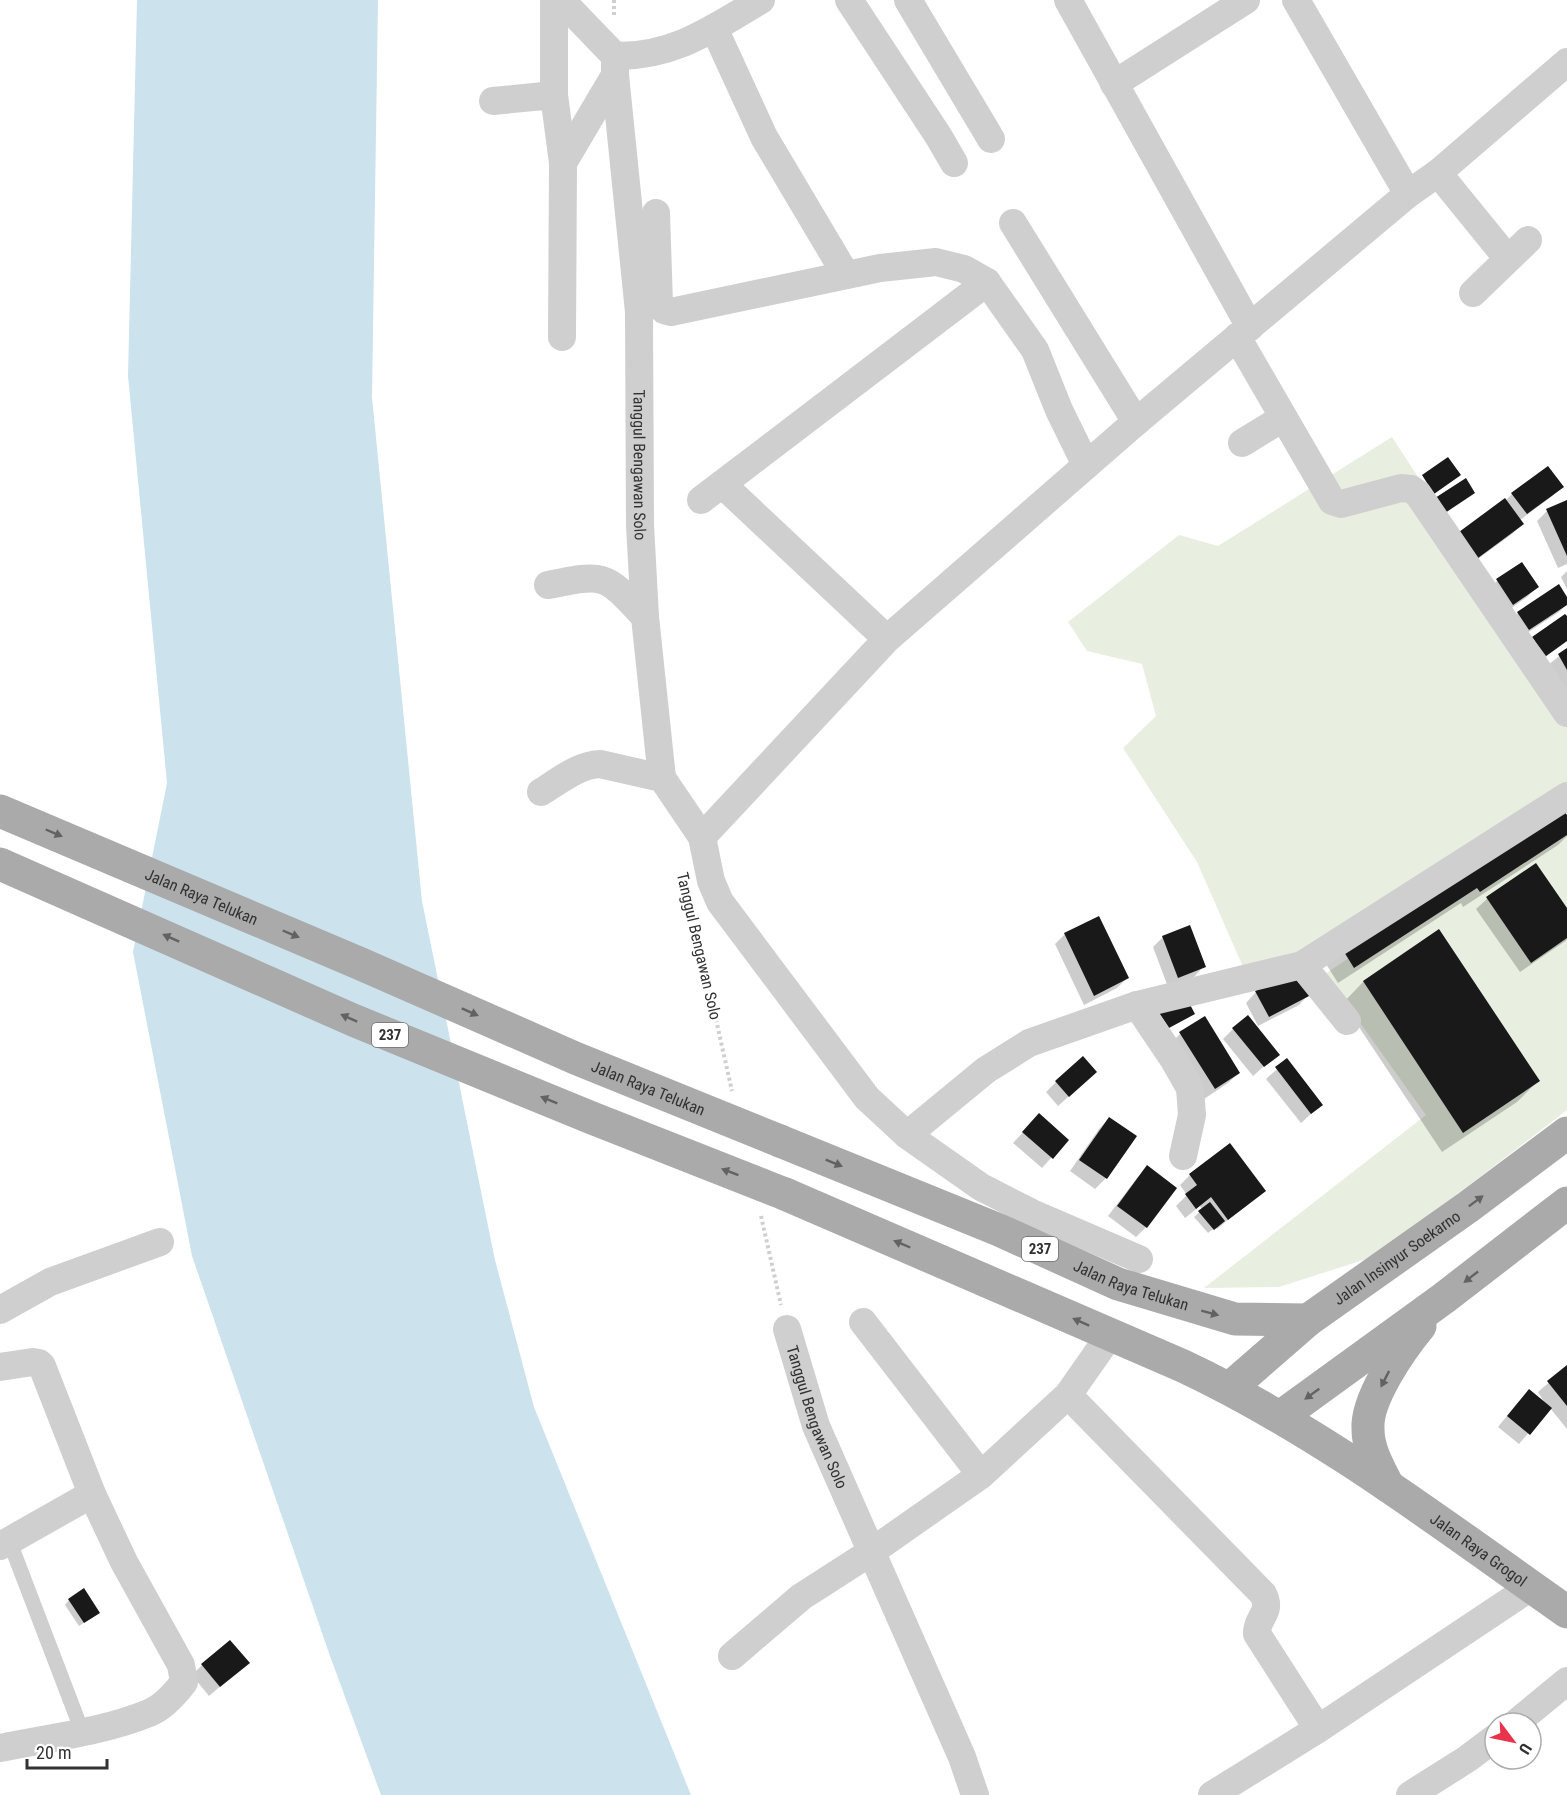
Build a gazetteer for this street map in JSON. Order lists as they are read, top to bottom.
{
  "streets": {
    "main road": [
      "Jalan Raya Telukan",
      "237",
      "Jalan Insinyur Soekarno",
      "Jalan Raya Grogol"
    ],
    "street": ["Tanggul Bengawan Solo"]
  },
  "crossings": [
    ["Tanggul Bengawan Solo", "237"],
    ["Jalan Raya Telukan", "Jalan Insinyur Soekarno"],
    ["237", "Jalan Insinyur Soekarno"],
    ["237", "Jalan Raya Grogol"],
    ["Jalan Insinyur Soekarno", "Jalan Raya Grogol"]
  ],
  "scale_bar": "20 m",
  "north": "bottom right"
}
